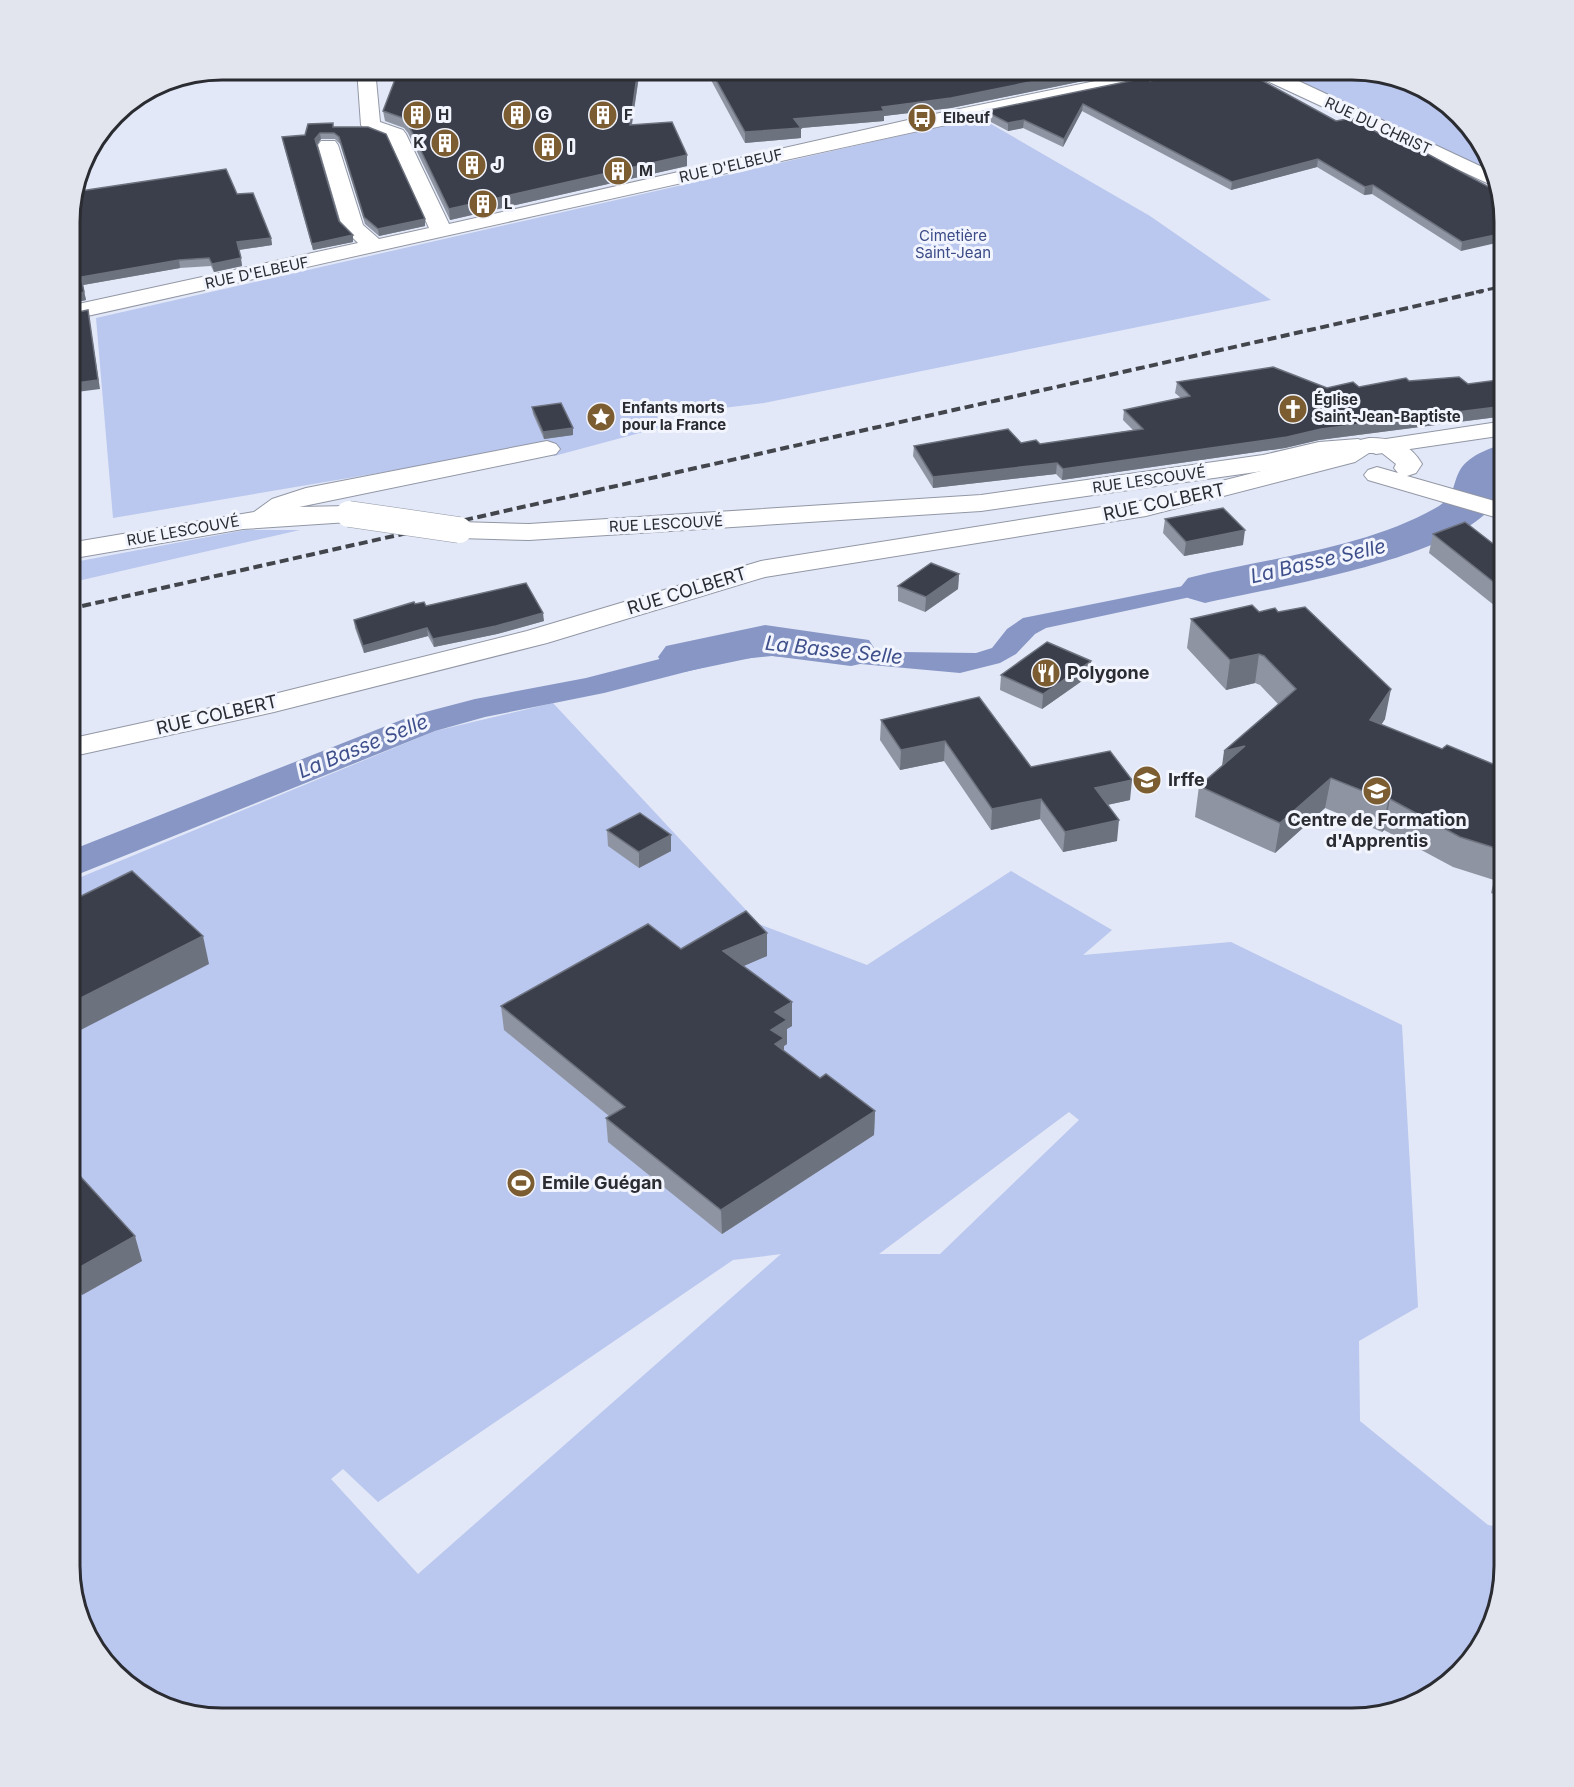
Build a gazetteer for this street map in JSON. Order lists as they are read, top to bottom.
{
  "streets": {
    "street": [
      "RUE DU CHRIST",
      "RUE D'ELBEUF",
      "RUE LESCOUVÉ",
      "RUE COLBERT"
    ]
  },
  "crossings": [
    ["RUE LESCOUVÉ", "RUE COLBERT"]
  ],
  "water": ["La Basse Selle"],
  "parks": ["Cimetière Saint-Jean"],
  "places": {
    "building": [
      "H",
      "G",
      "F",
      "K",
      "I",
      "J",
      "M",
      "L"
    ],
    "bus stop": ["Elbeuf"],
    "church": ["Église Saint-Jean-Baptiste"],
    "place": ["Enfants morts pour la France"],
    "restaurant": ["Polygone"],
    "school or university": ["Irffe", "Centre de Formation d'Apprentis"],
    "sports": ["Emile Guégan"]
  }
}
